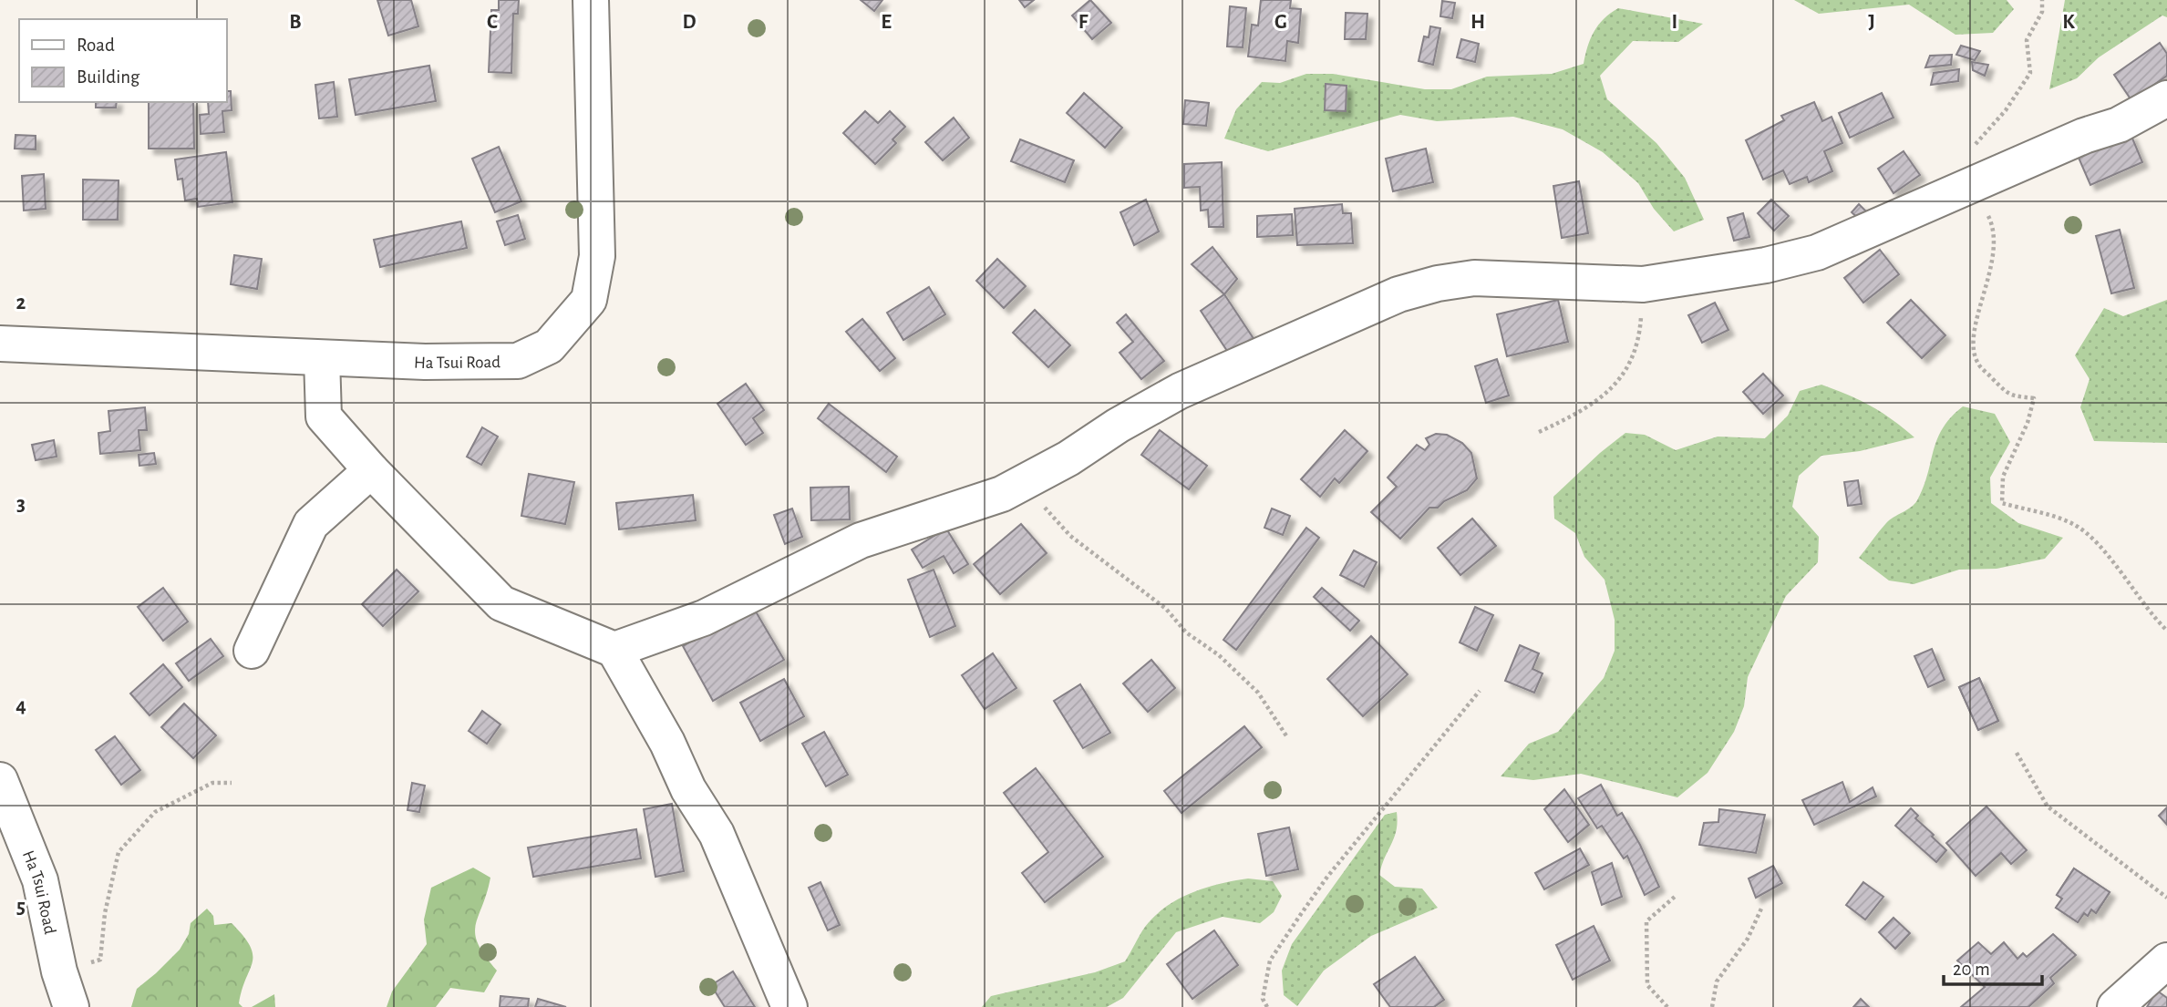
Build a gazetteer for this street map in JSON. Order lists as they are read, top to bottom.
{
  "streets": {
    "street": ["Ha Tsui Road"]
  },
  "legend": ["Road", "Building"],
  "scale_bar": "20 m",
  "grid": {
    "columns": [
      "B",
      "C",
      "D",
      "E",
      "F",
      "G",
      "H",
      "I",
      "J",
      "K"
    ],
    "rows": [
      "2",
      "3",
      "4",
      "5"
    ]
  }
}
